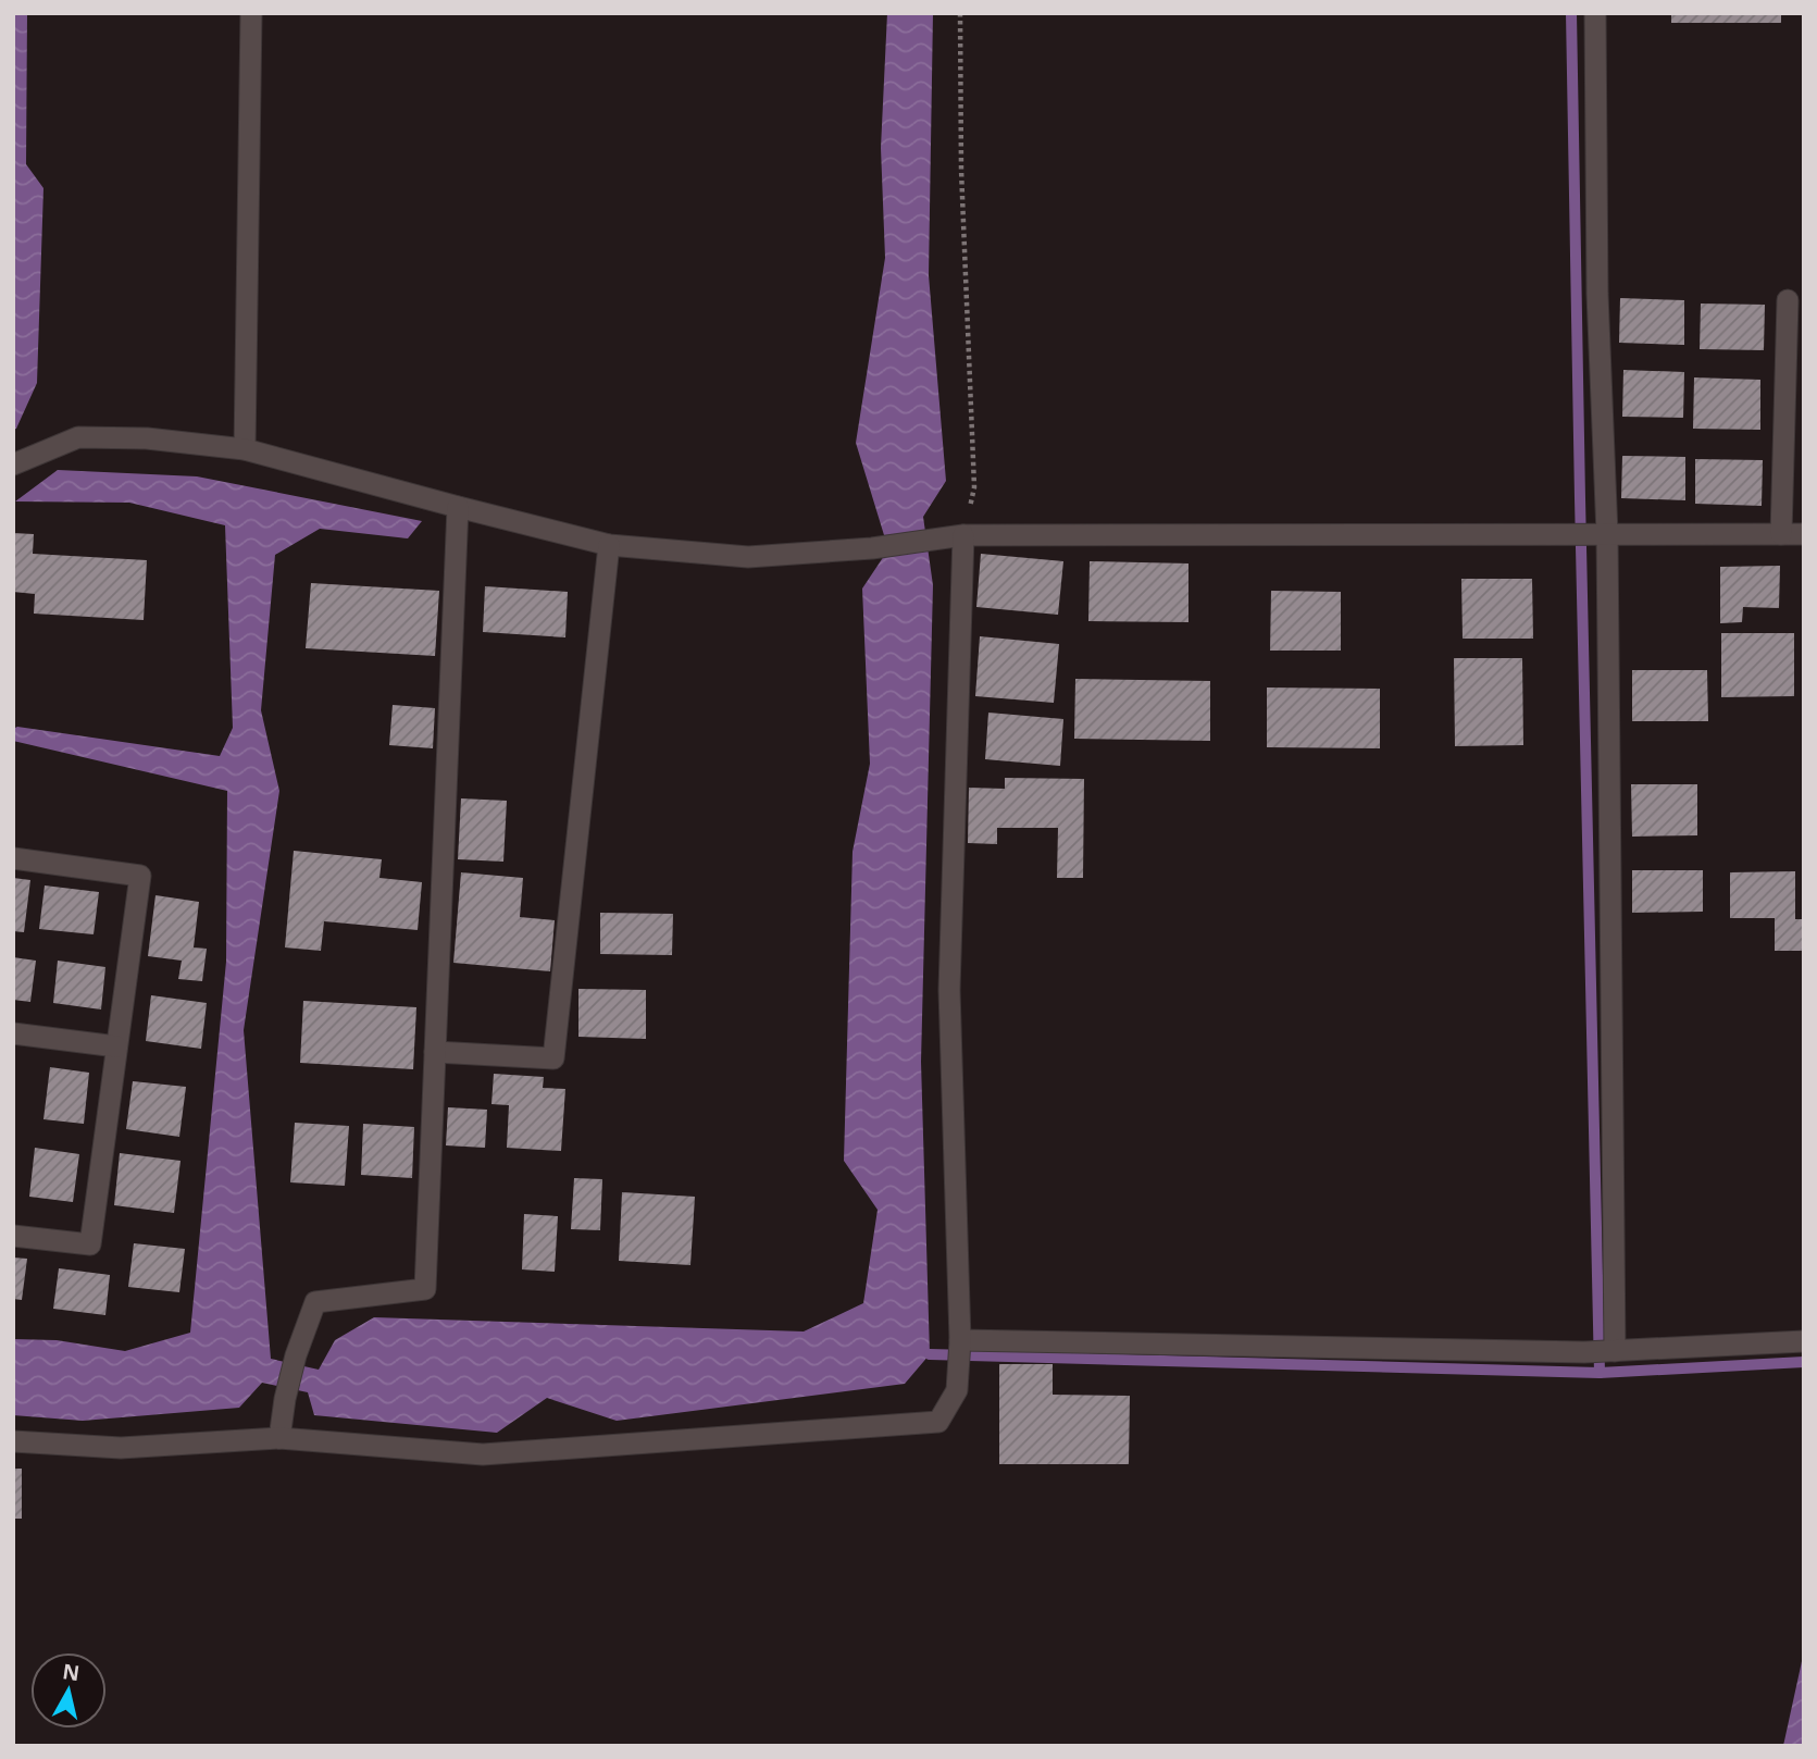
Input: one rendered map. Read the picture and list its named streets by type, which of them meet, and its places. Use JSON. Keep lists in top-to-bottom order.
{
  "north": "top"
}
